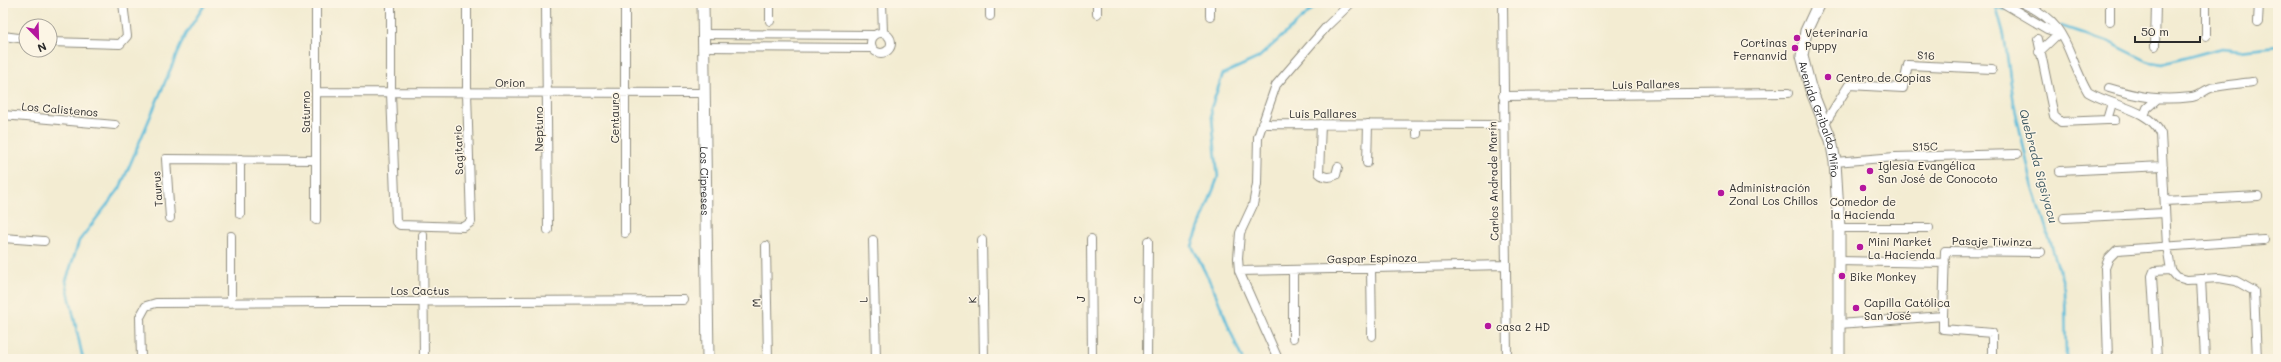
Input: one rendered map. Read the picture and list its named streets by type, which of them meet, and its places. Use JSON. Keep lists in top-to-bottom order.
{
  "streets": {
    "street": [
      "S16",
      "Orion",
      "Luis Pallares",
      "Los Calistenos",
      "Saturno",
      "Centauro",
      "Avenida Gribaldo Miño",
      "Neptuno",
      "S15C",
      "Sagitario",
      "Los Cipreses",
      "Carlos Andrade Marín",
      "Taurus",
      "Pasaje Tiwinza",
      "Gaspar Espinoza",
      "Los Cactus",
      "J",
      "L",
      "K",
      "C",
      "M"
    ]
  },
  "crossings": [
    ["S16", "Avenida Gribaldo Miño"],
    ["Orion", "Saturno"],
    ["Orion", "Centauro"],
    ["Orion", "Neptuno"],
    ["Orion", "Sagitario"],
    ["Orion", "Los Cipreses"],
    ["Luis Pallares", "Carlos Andrade Marín"],
    ["Avenida Gribaldo Miño", "S15C"],
    ["Carlos Andrade Marín", "Gaspar Espinoza"]
  ],
  "water": ["Quebrada Sigsiyacu"],
  "places": [
    "Veterinaria Puppy",
    "Cortinas Fernanvid",
    "Centro de Copias",
    "Iglesia Evangélica San José de Conocoto",
    "Comedor de la Hacienda",
    "Administración Zonal Los Chillos",
    "Mini Market La Hacienda",
    "Bike Monkey",
    "Capilla Católica San José",
    "casa 2 HD"
  ],
  "scale_bar": "50 m",
  "north": "bottom right"
}
